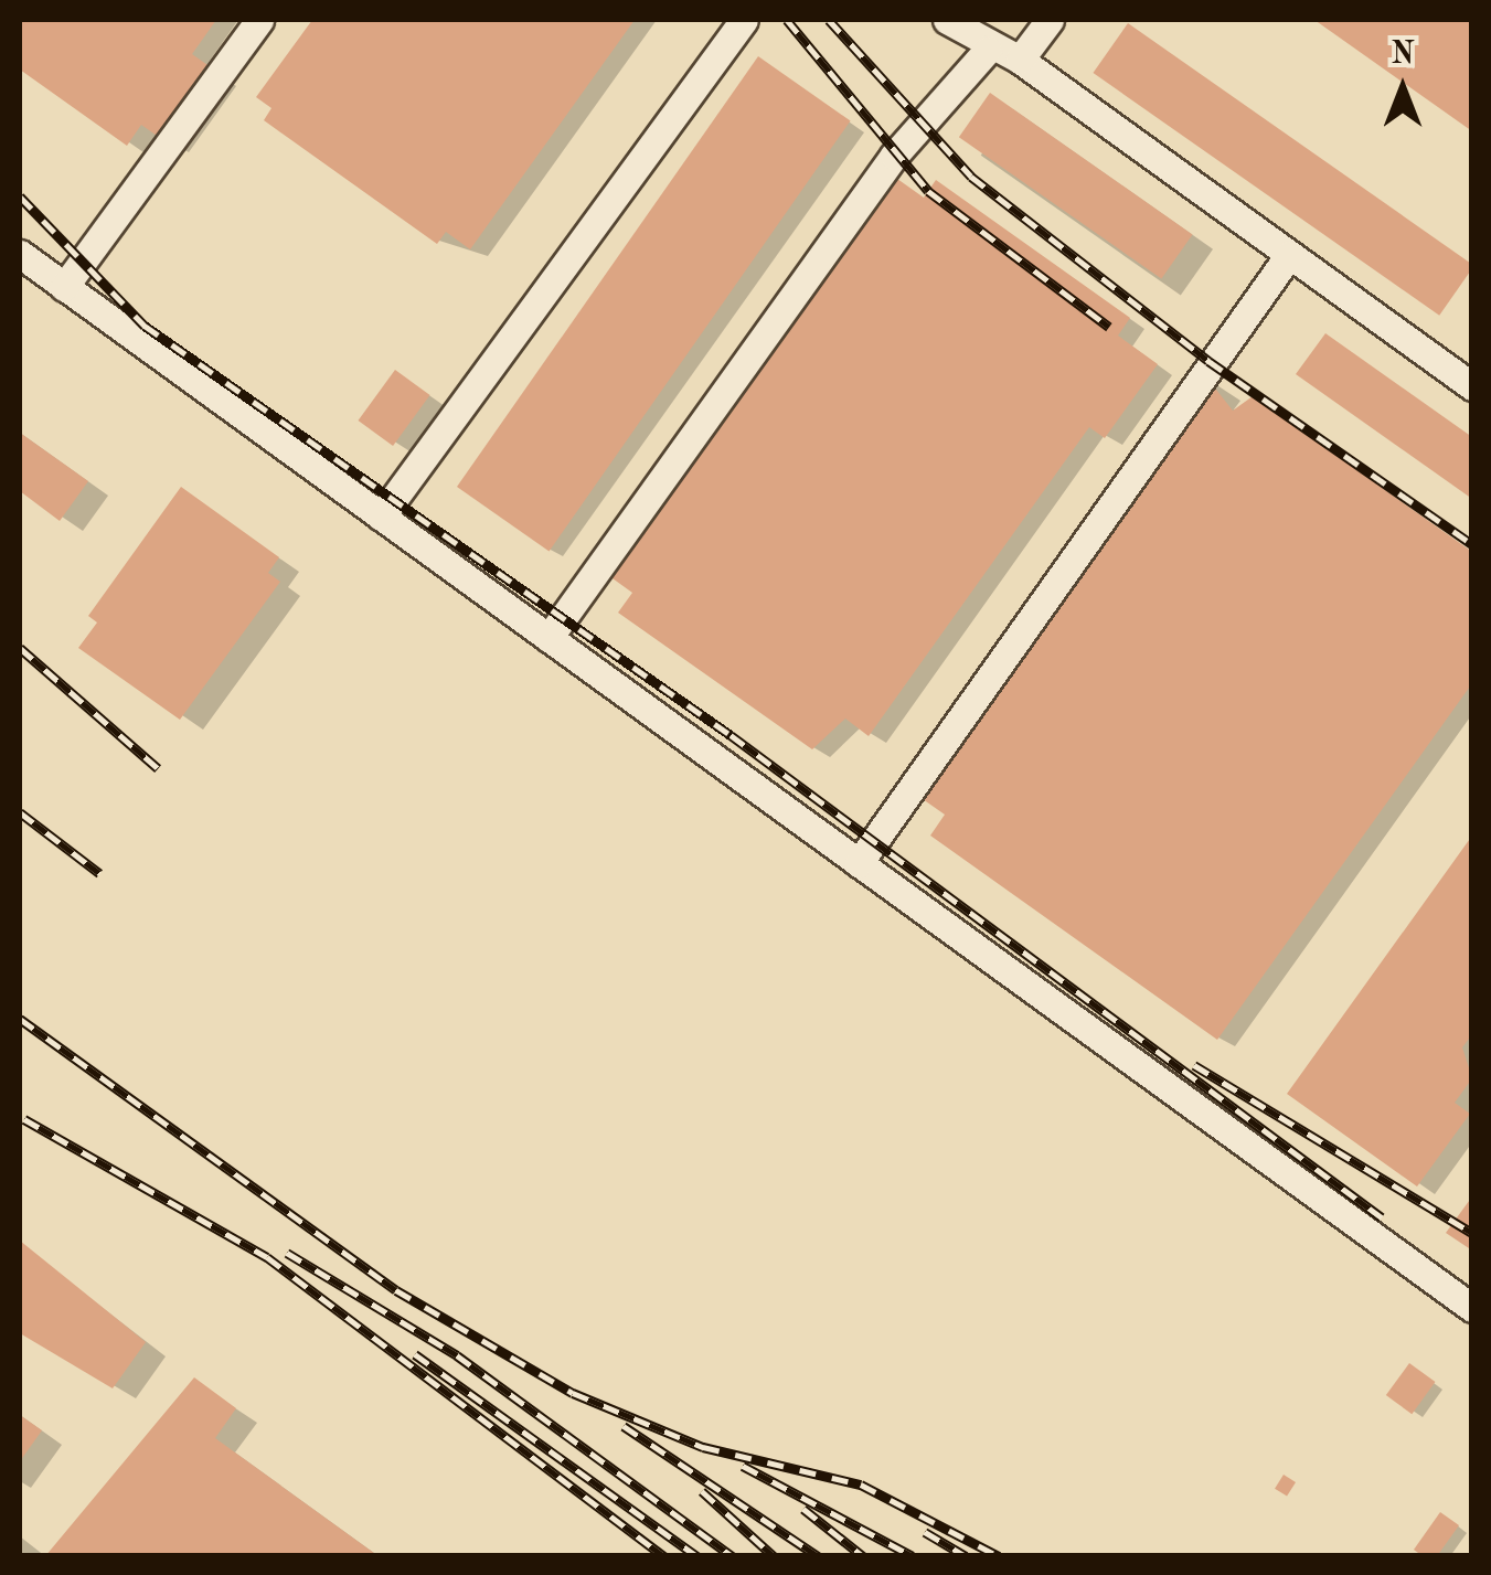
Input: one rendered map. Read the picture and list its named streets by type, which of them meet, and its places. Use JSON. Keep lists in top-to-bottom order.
{
  "north": "top"
}
